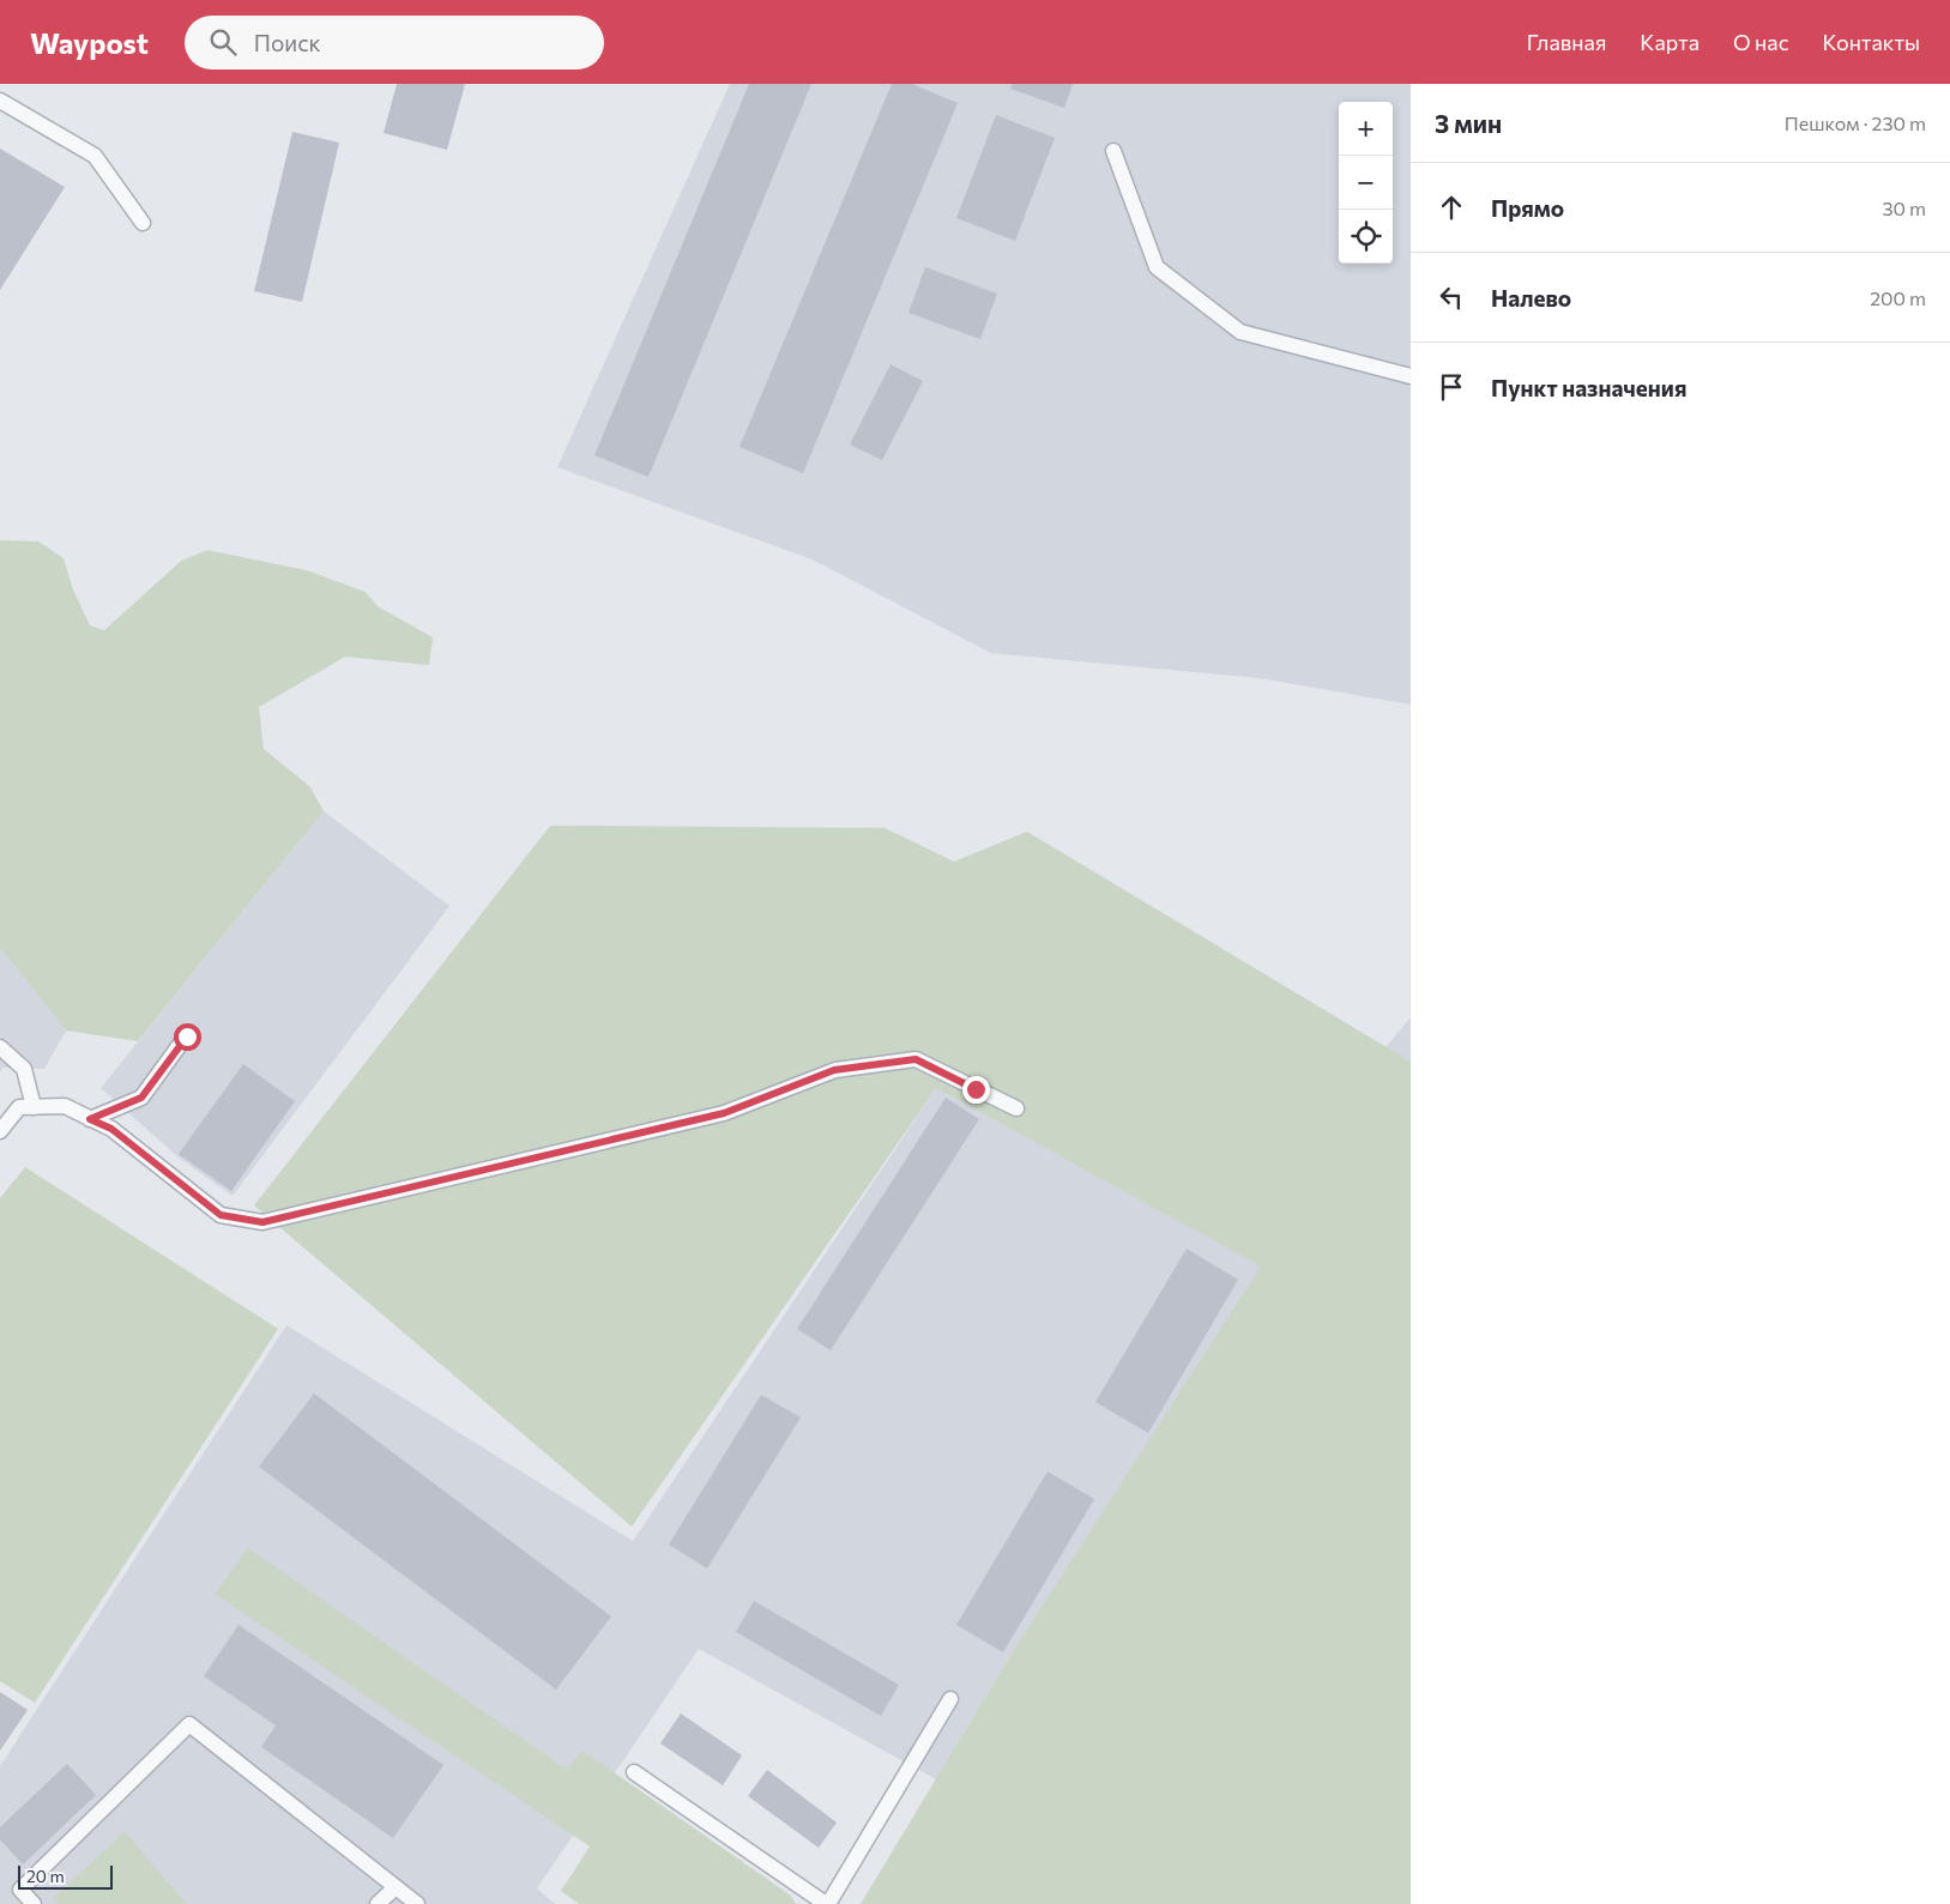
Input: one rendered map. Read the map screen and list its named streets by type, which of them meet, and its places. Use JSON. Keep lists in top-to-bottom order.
{
  "scale_bar": "20 m",
  "page": {
    "header": "Waypost",
    "search": "Поиск",
    "nav": [
      "Главная",
      "Карта",
      "О нас",
      "Контакты"
    ],
    "heading": ["3 мин", "Пешком · 230 m"],
    "map_buttons": ["+", "−"],
    "list": [
      ["Прямо", "30 m"],
      ["Налево", "200 m"],
      "Пункт назначения"
    ],
    "scale": "20 m"
  }
}
